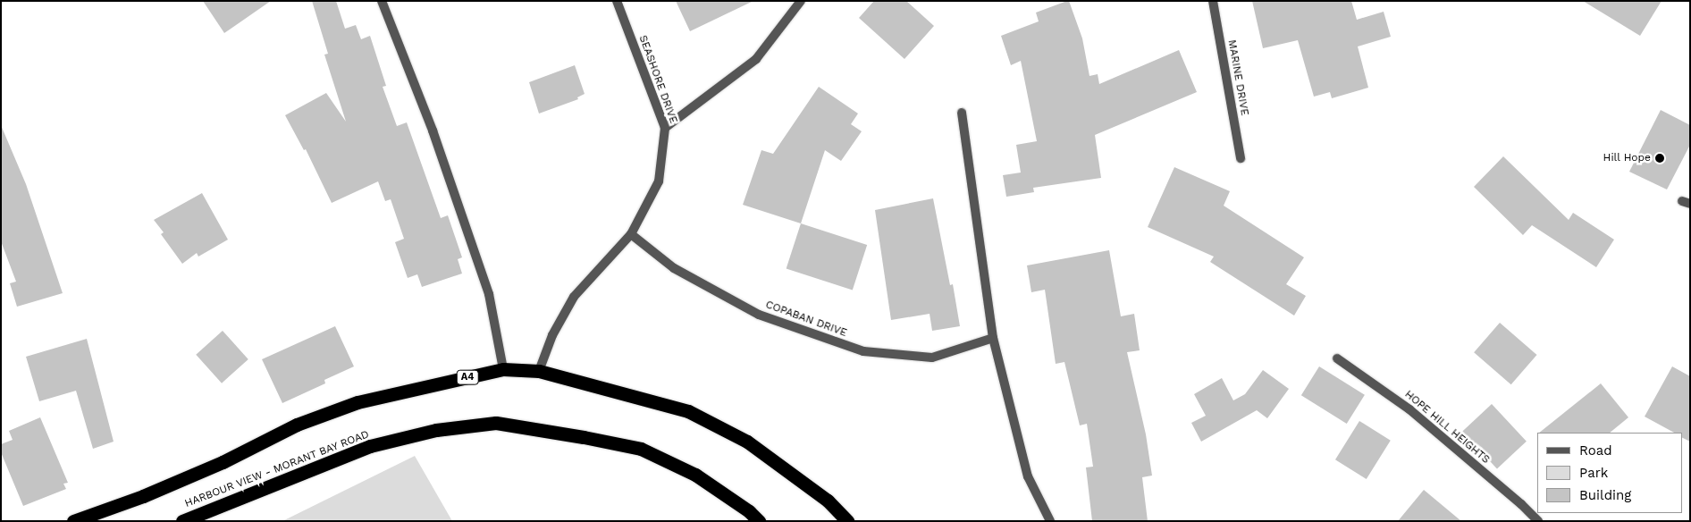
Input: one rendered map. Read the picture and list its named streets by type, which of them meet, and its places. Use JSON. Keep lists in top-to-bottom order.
{
  "streets": {
    "highway": ["A4", "HARBOUR VIEW - MORANT BAY ROAD"],
    "street": [
      "MARINE DRIVE",
      "SEASHORE DRIVE",
      "COPABAN DRIVE",
      "HOPE HILL HEIGHTS"
    ]
  },
  "crossings": [
    ["SEASHORE DRIVE", "COPABAN DRIVE"],
    ["SEASHORE DRIVE", "A4"]
  ],
  "places": ["Hill Hope"],
  "legend": ["Road", "Park", "Building"]
}
